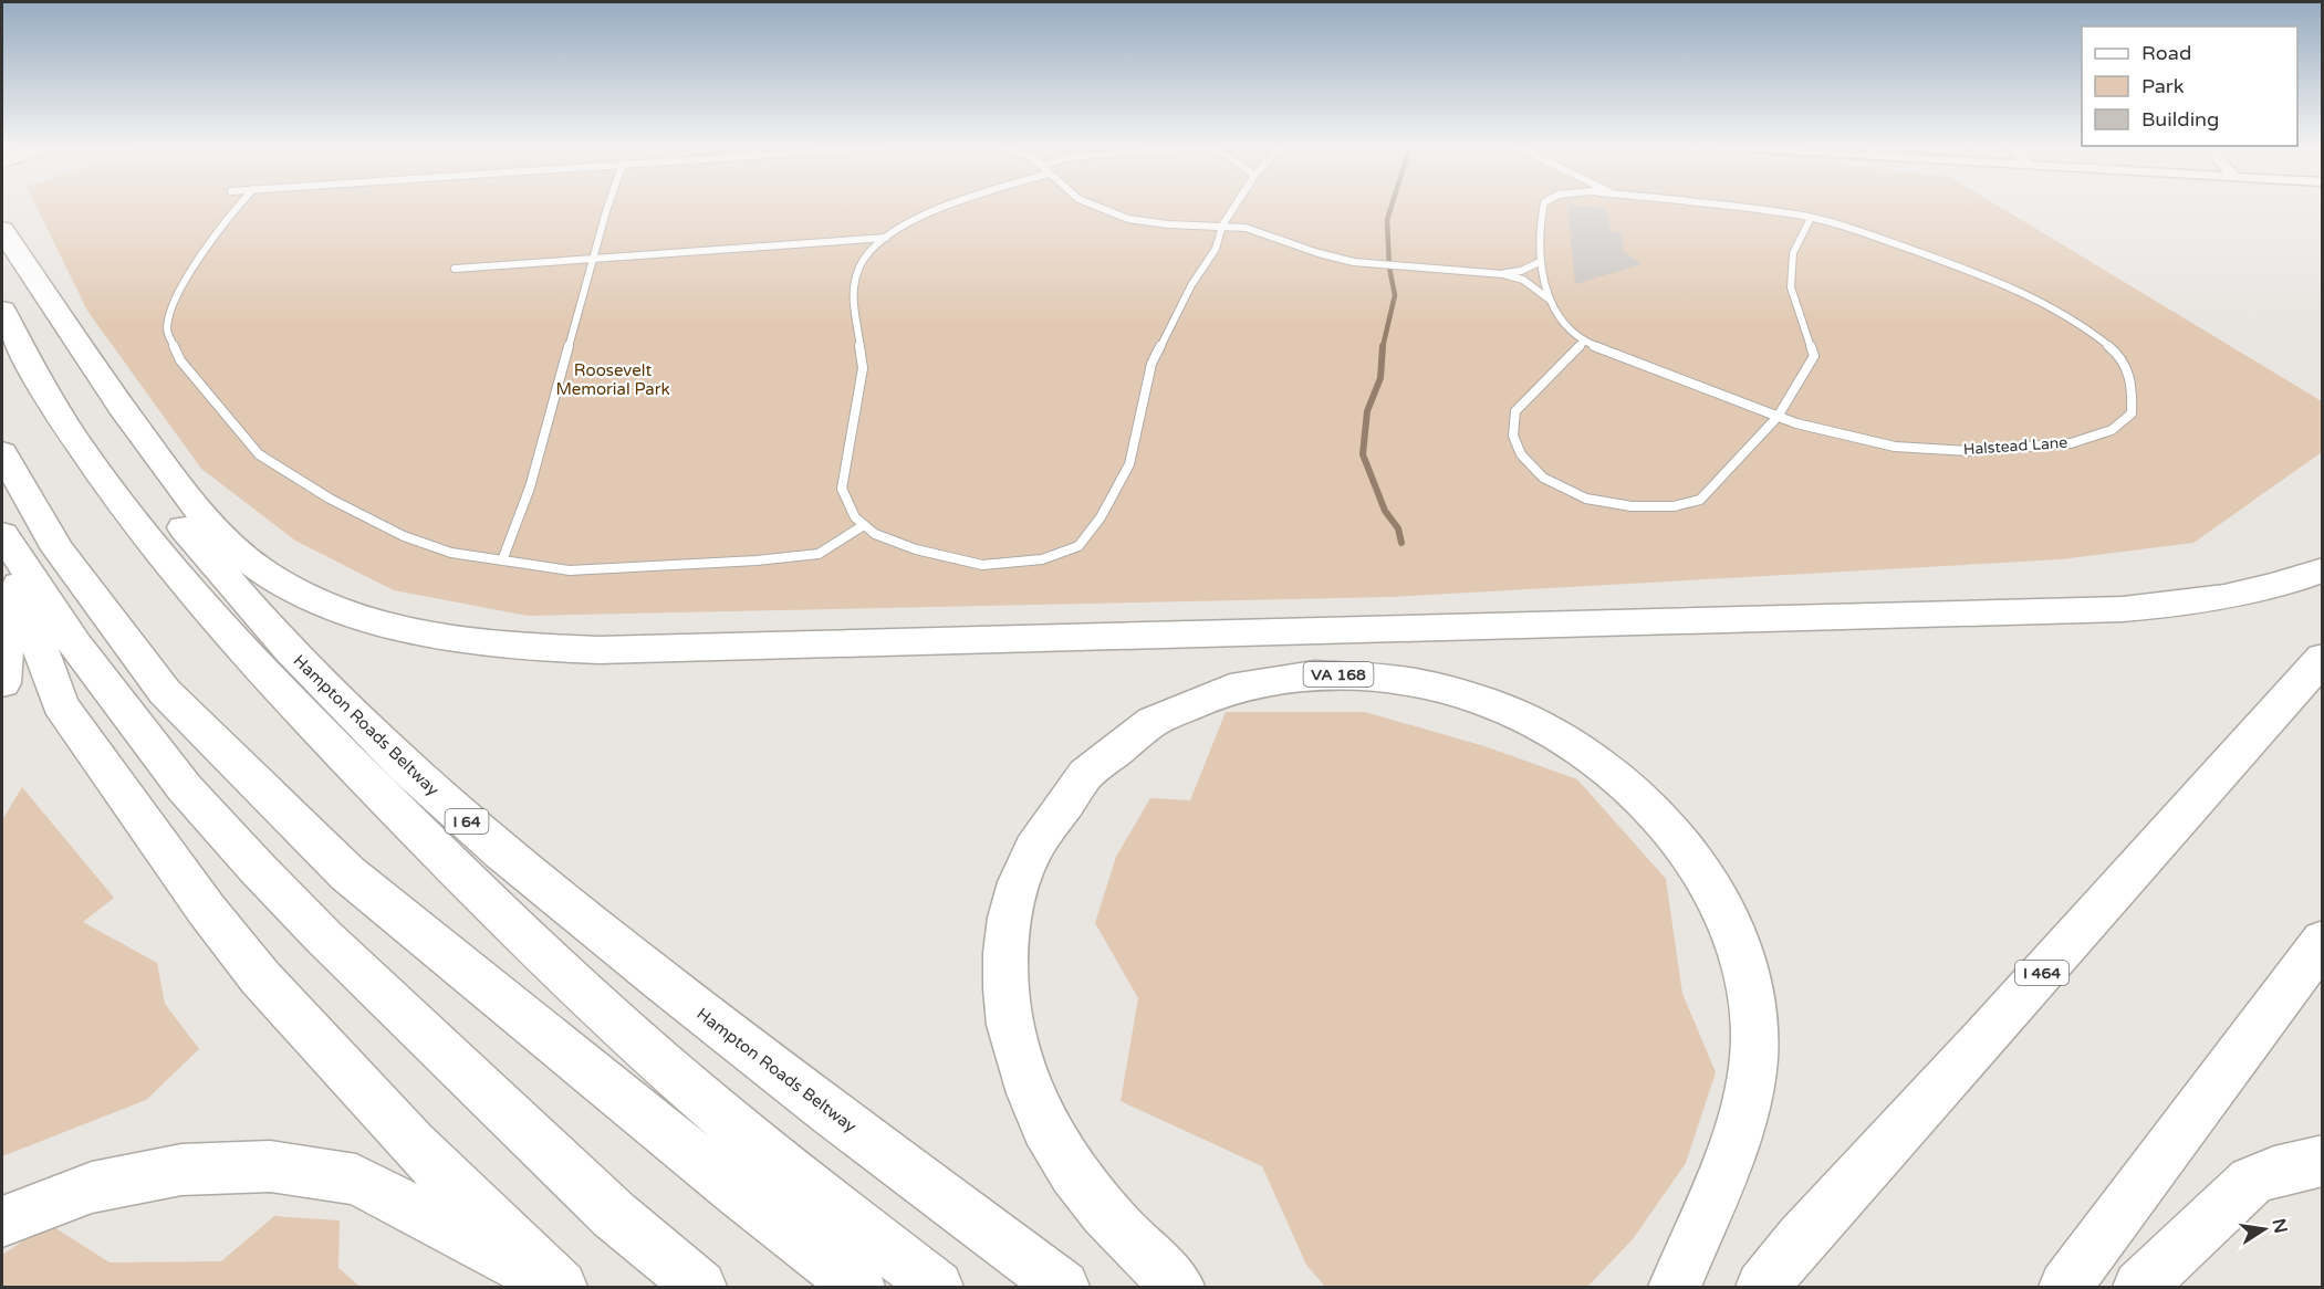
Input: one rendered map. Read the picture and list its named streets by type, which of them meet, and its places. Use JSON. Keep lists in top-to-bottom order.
{
  "streets": {
    "highway": [
      "VA 168",
      "Hampton Roads Beltway",
      "I 64",
      "I 464"
    ],
    "lane": ["Halstead Lane"]
  },
  "parks": ["Roosevelt Memorial Park"],
  "legend": ["Road", "Park", "Building"],
  "north": "right"
}
